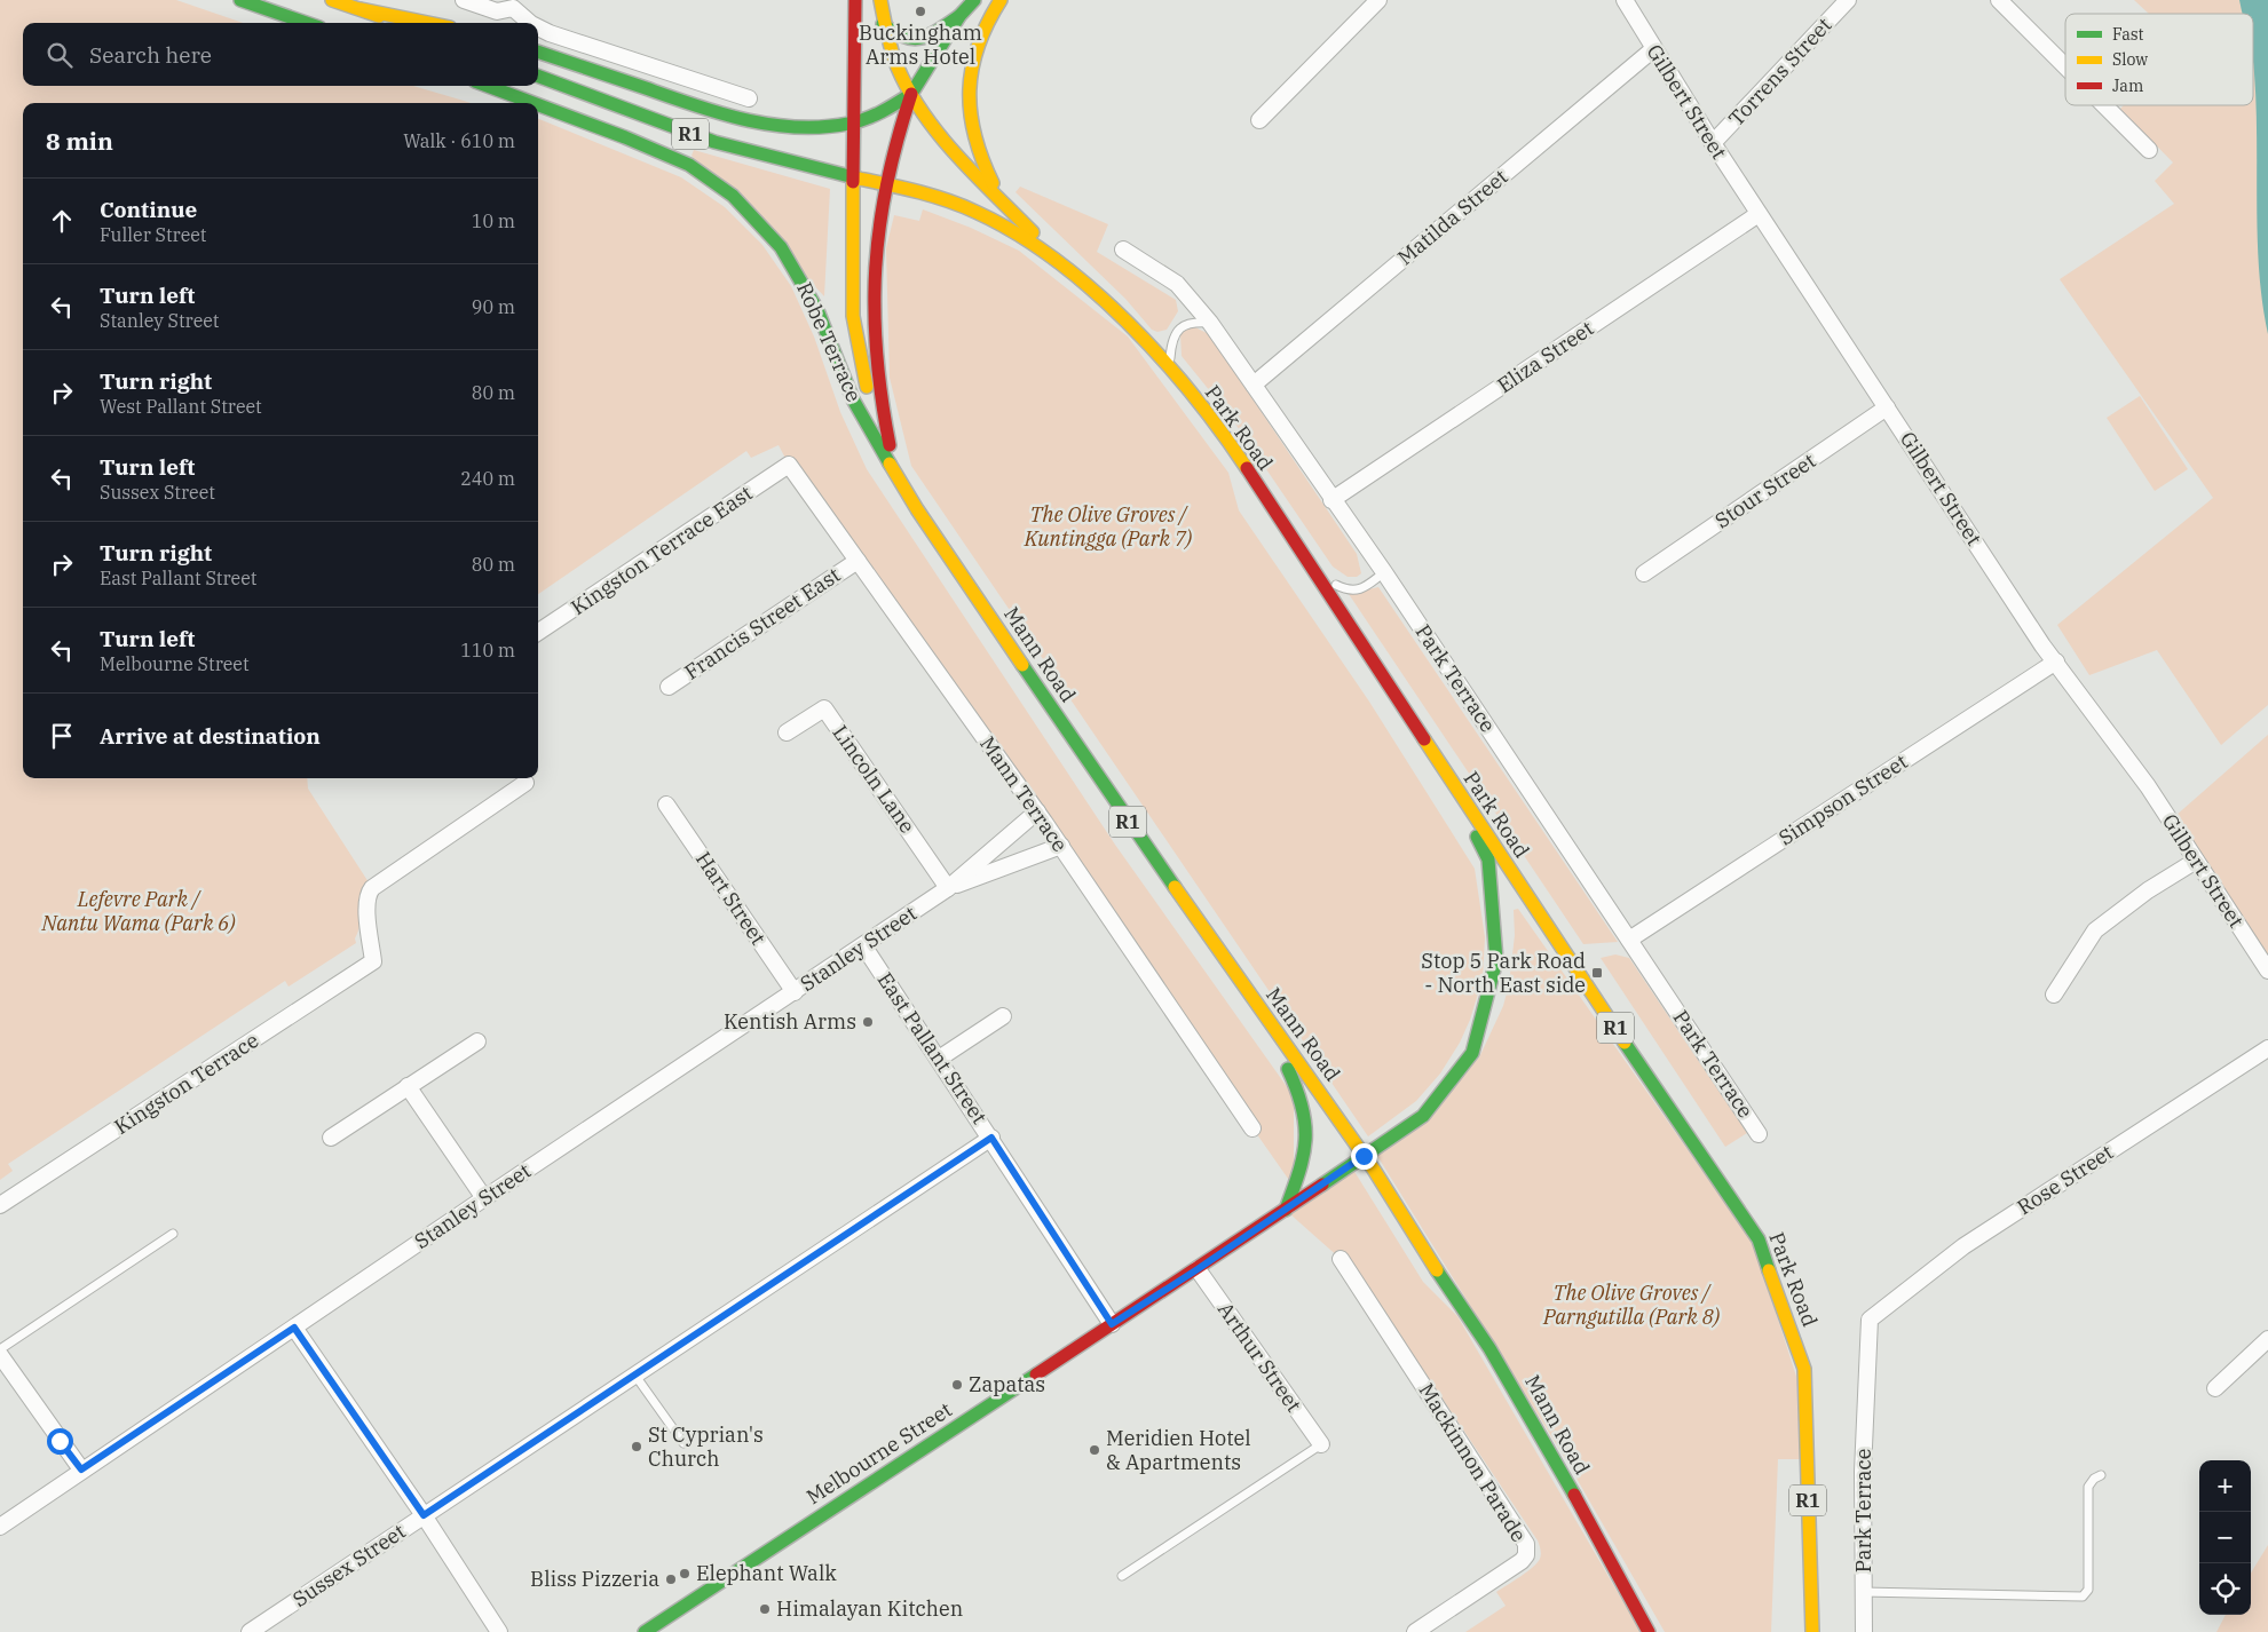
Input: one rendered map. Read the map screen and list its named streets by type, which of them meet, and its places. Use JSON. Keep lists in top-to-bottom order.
{
  "streets": {
    "main road": [
      "R1",
      "Robe Terrace",
      "Park Road",
      "Mann Road",
      "Melbourne Street"
    ],
    "street": [
      "Torrens Street",
      "Gilbert Street",
      "Matilda Street",
      "Eliza Street",
      "Stour Street",
      "Kingston Terrace East",
      "Francis Street East",
      "Park Terrace",
      "Lincoln Lane",
      "Mann Terrace",
      "Simpson Street",
      "Hart Street",
      "Stanley Street",
      "East Pallant Street",
      "Kingston Terrace",
      "Rose Street",
      "Arthur Street",
      "Mackinnon Parade",
      "Sussex Street"
    ]
  },
  "crossings": [
    ["Torrens Street", "Gilbert Street"],
    ["Gilbert Street", "Matilda Street"],
    ["Gilbert Street", "Eliza Street"],
    ["Gilbert Street", "Stour Street"],
    ["Gilbert Street", "Simpson Street"],
    ["R1", "Park Road"],
    ["Matilda Street", "Park Terrace"],
    ["Robe Terrace", "Mann Road"],
    ["Eliza Street", "Park Terrace"],
    ["Park Road", "Melbourne Street"],
    ["Kingston Terrace East", "Mann Terrace"],
    ["Francis Street East", "Mann Terrace"],
    ["Mann Road", "Melbourne Street"],
    ["Park Terrace", "Simpson Street"],
    ["Park Terrace", "Rose Street"],
    ["Lincoln Lane", "Stanley Street"],
    ["Mann Terrace", "Stanley Street"],
    ["Hart Street", "Stanley Street"],
    ["Stanley Street", "East Pallant Street"],
    ["East Pallant Street", "Melbourne Street"],
    ["East Pallant Street", "Sussex Street"],
    ["Arthur Street", "Melbourne Street"]
  ],
  "parks": ["The Olive Groves / Kuntingga (Park 7)", "Lefevre Park / Nantu Wama (Park 6)", "The Olive Groves / Parngutilla (Park 8)"],
  "places": {
    "other": [
      "Buckingham Arms Hotel",
      "Kentish Arms",
      "Zapatas",
      "St Cyprian's Church",
      "Meridien Hotel & Apartments",
      "Elephant Walk",
      "Bliss Pizzeria",
      "Himalayan Kitchen"
    ],
    "transit": ["Stop 5 Park Road - North East side"]
  },
  "legend": ["Fast", "Slow", "Jam"],
  "page": {
    "search": "Search here",
    "heading": ["8 min", "Walk · 610 m"],
    "list": [
      ["Continue", "Fuller Street", "10 m"],
      ["Turn left", "Stanley Street", "90 m"],
      ["Turn right", "West Pallant Street", "80 m"],
      ["Turn left", "Sussex Street", "240 m"],
      ["Turn right", "East Pallant Street", "80 m"],
      ["Turn left", "Melbourne Street", "110 m"],
      "Arrive at destination"
    ],
    "map_buttons": ["+", "−"]
  }
}
